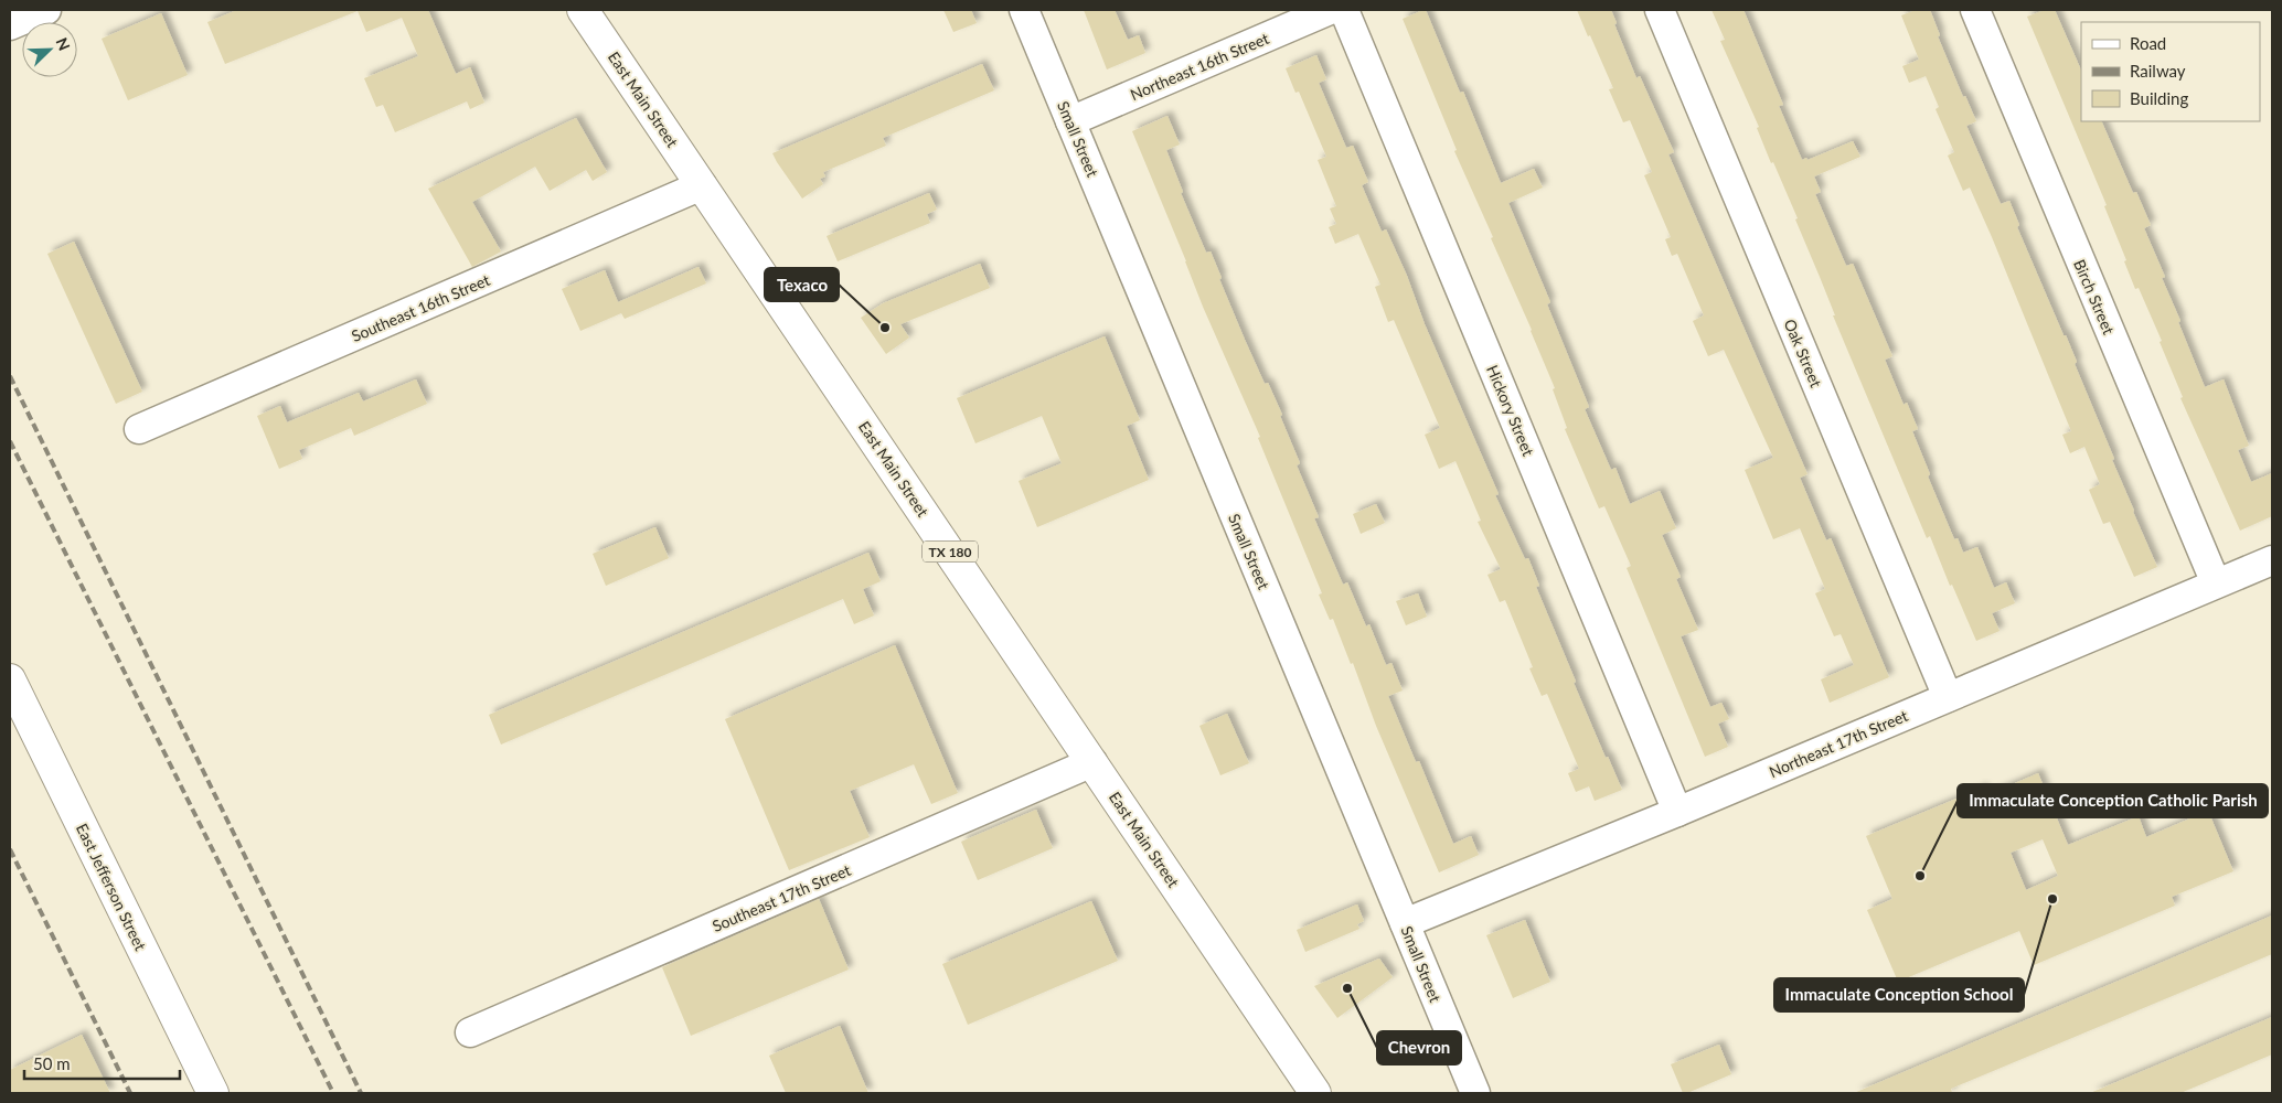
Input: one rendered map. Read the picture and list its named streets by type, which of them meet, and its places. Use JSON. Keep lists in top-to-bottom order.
{
  "streets": {
    "main road": ["East Main Street", "TX 180", "East Jefferson Street"],
    "street": [
      "Northeast 16th Street",
      "Small Street",
      "Birch Street",
      "Southeast 16th Street",
      "Oak Street",
      "Hickory Street",
      "Northeast 17th Street",
      "Southeast 17th Street"
    ]
  },
  "crossings": [
    ["Northeast 16th Street", "Small Street"],
    ["East Main Street", "Southeast 16th Street"],
    ["East Main Street", "Southeast 17th Street"],
    ["Small Street", "Northeast 17th Street"],
    ["Birch Street", "Northeast 17th Street"],
    ["Oak Street", "Northeast 17th Street"],
    ["Hickory Street", "Northeast 17th Street"]
  ],
  "places": [
    "Texaco",
    "Immaculate Conception Catholic Parish",
    "Immaculate Conception School",
    "Chevron"
  ],
  "legend": ["Road", "Railway", "Building"],
  "scale_bar": "50 m",
  "north": "top right"
}
